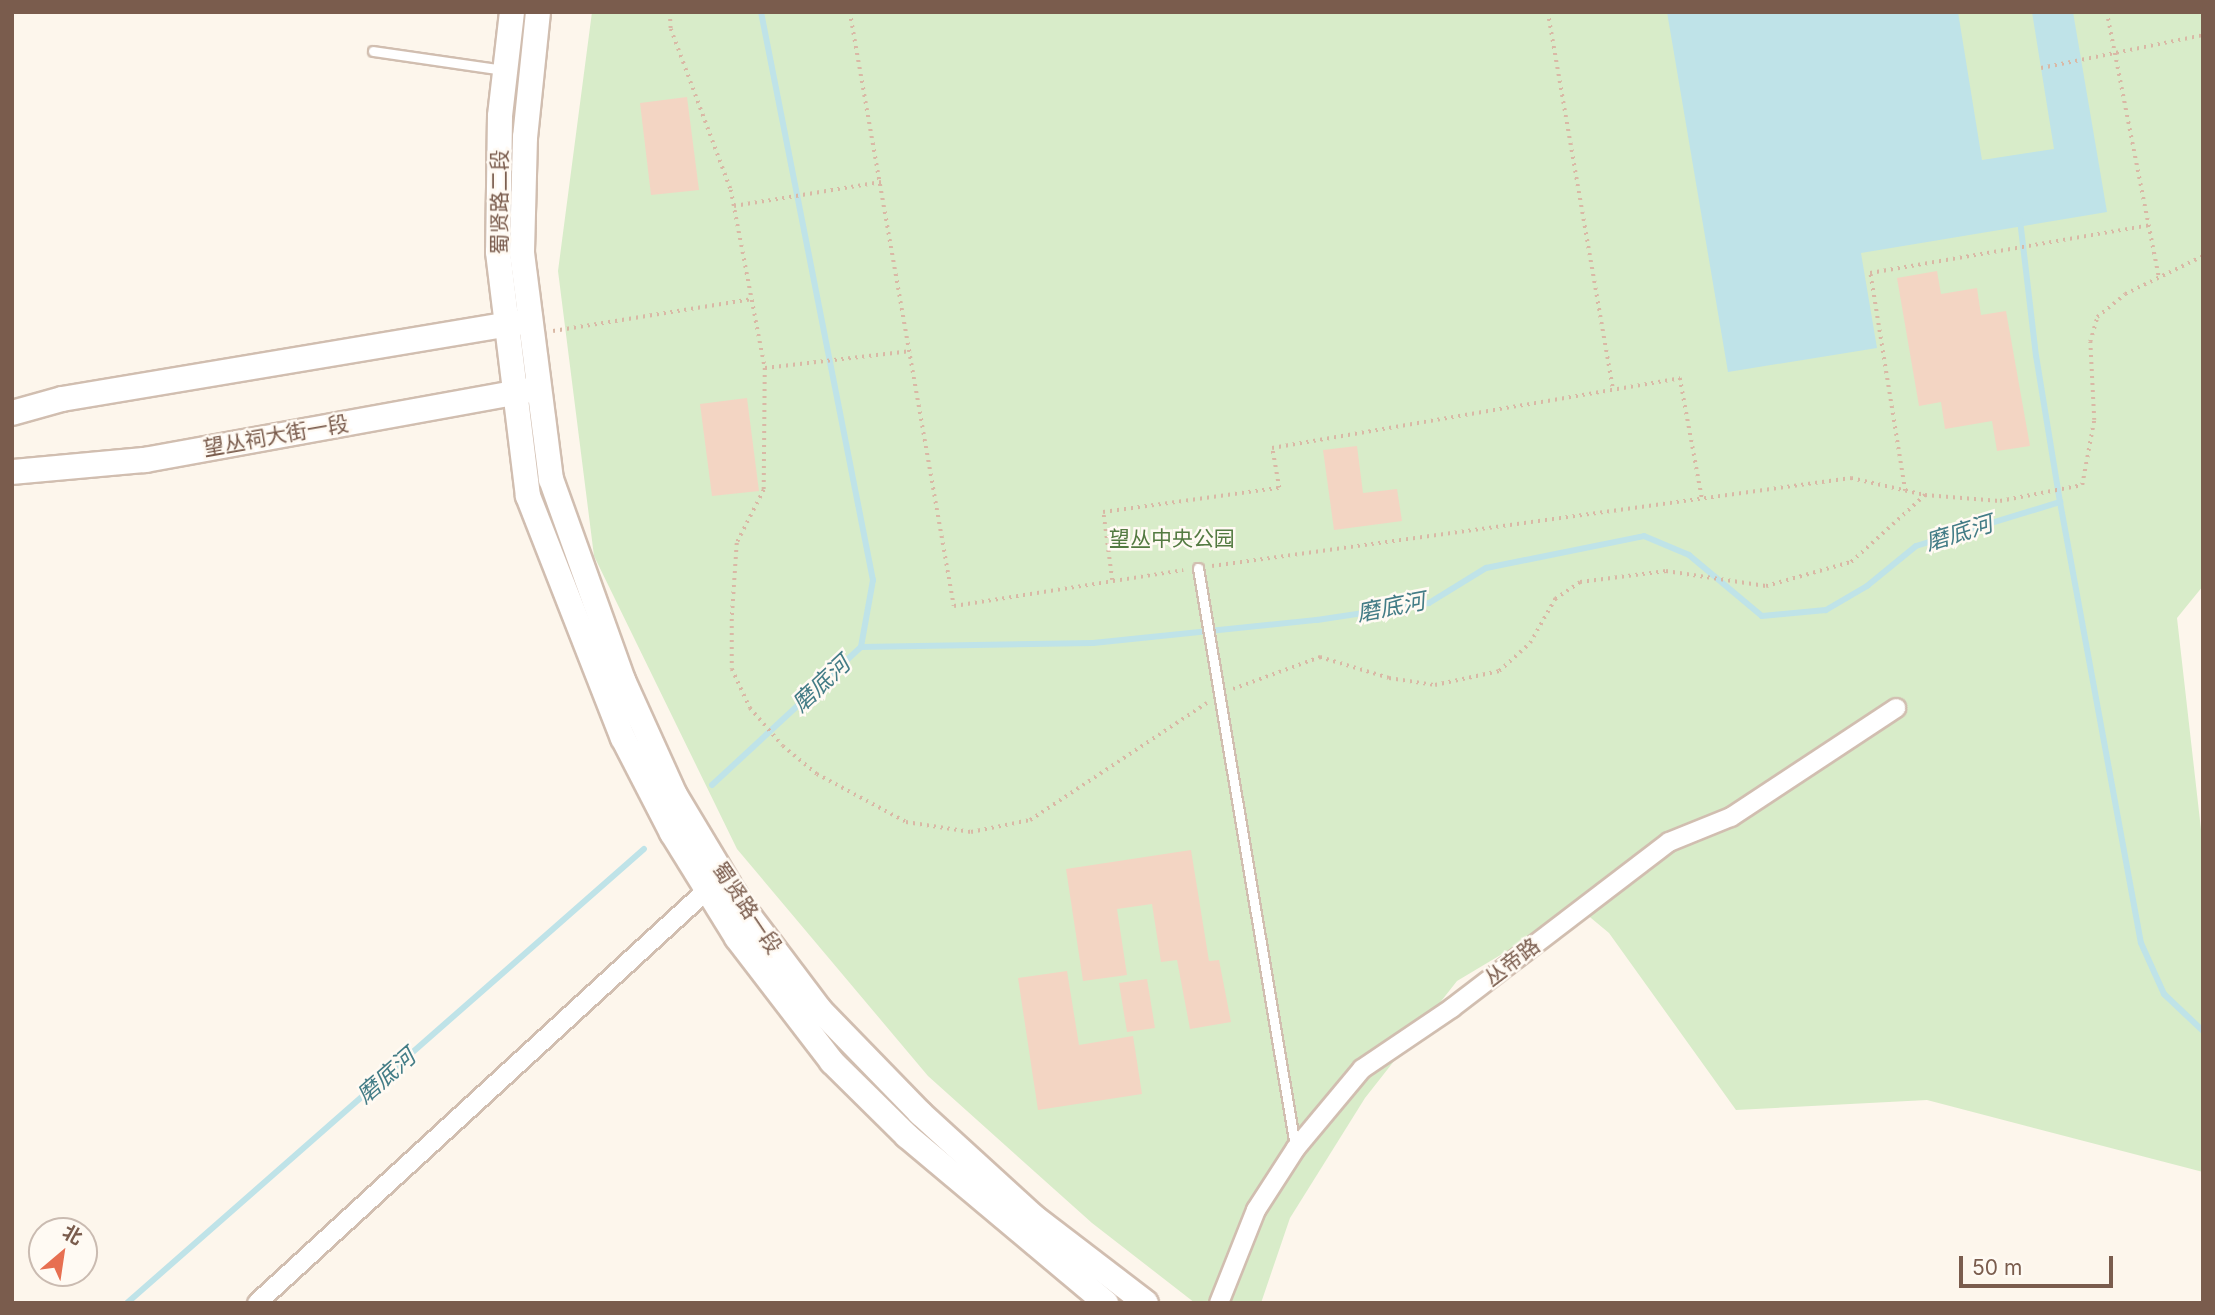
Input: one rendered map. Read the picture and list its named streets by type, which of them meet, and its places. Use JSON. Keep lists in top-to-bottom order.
{
  "streets": {
    "street": [
      "蜀贤路二段",
      "望丛祠大街一段",
      "蜀贤路一段",
      "丛帝路"
    ]
  },
  "crossings": [
    ["蜀贤路二段", "望丛祠大街一段"],
    ["蜀贤路二段", "蜀贤路一段"],
    ["望丛祠大街一段", "蜀贤路一段"]
  ],
  "water": ["磨底河"],
  "parks": ["望丛中央公园"],
  "scale_bar": "50 m",
  "north": "top right"
}
